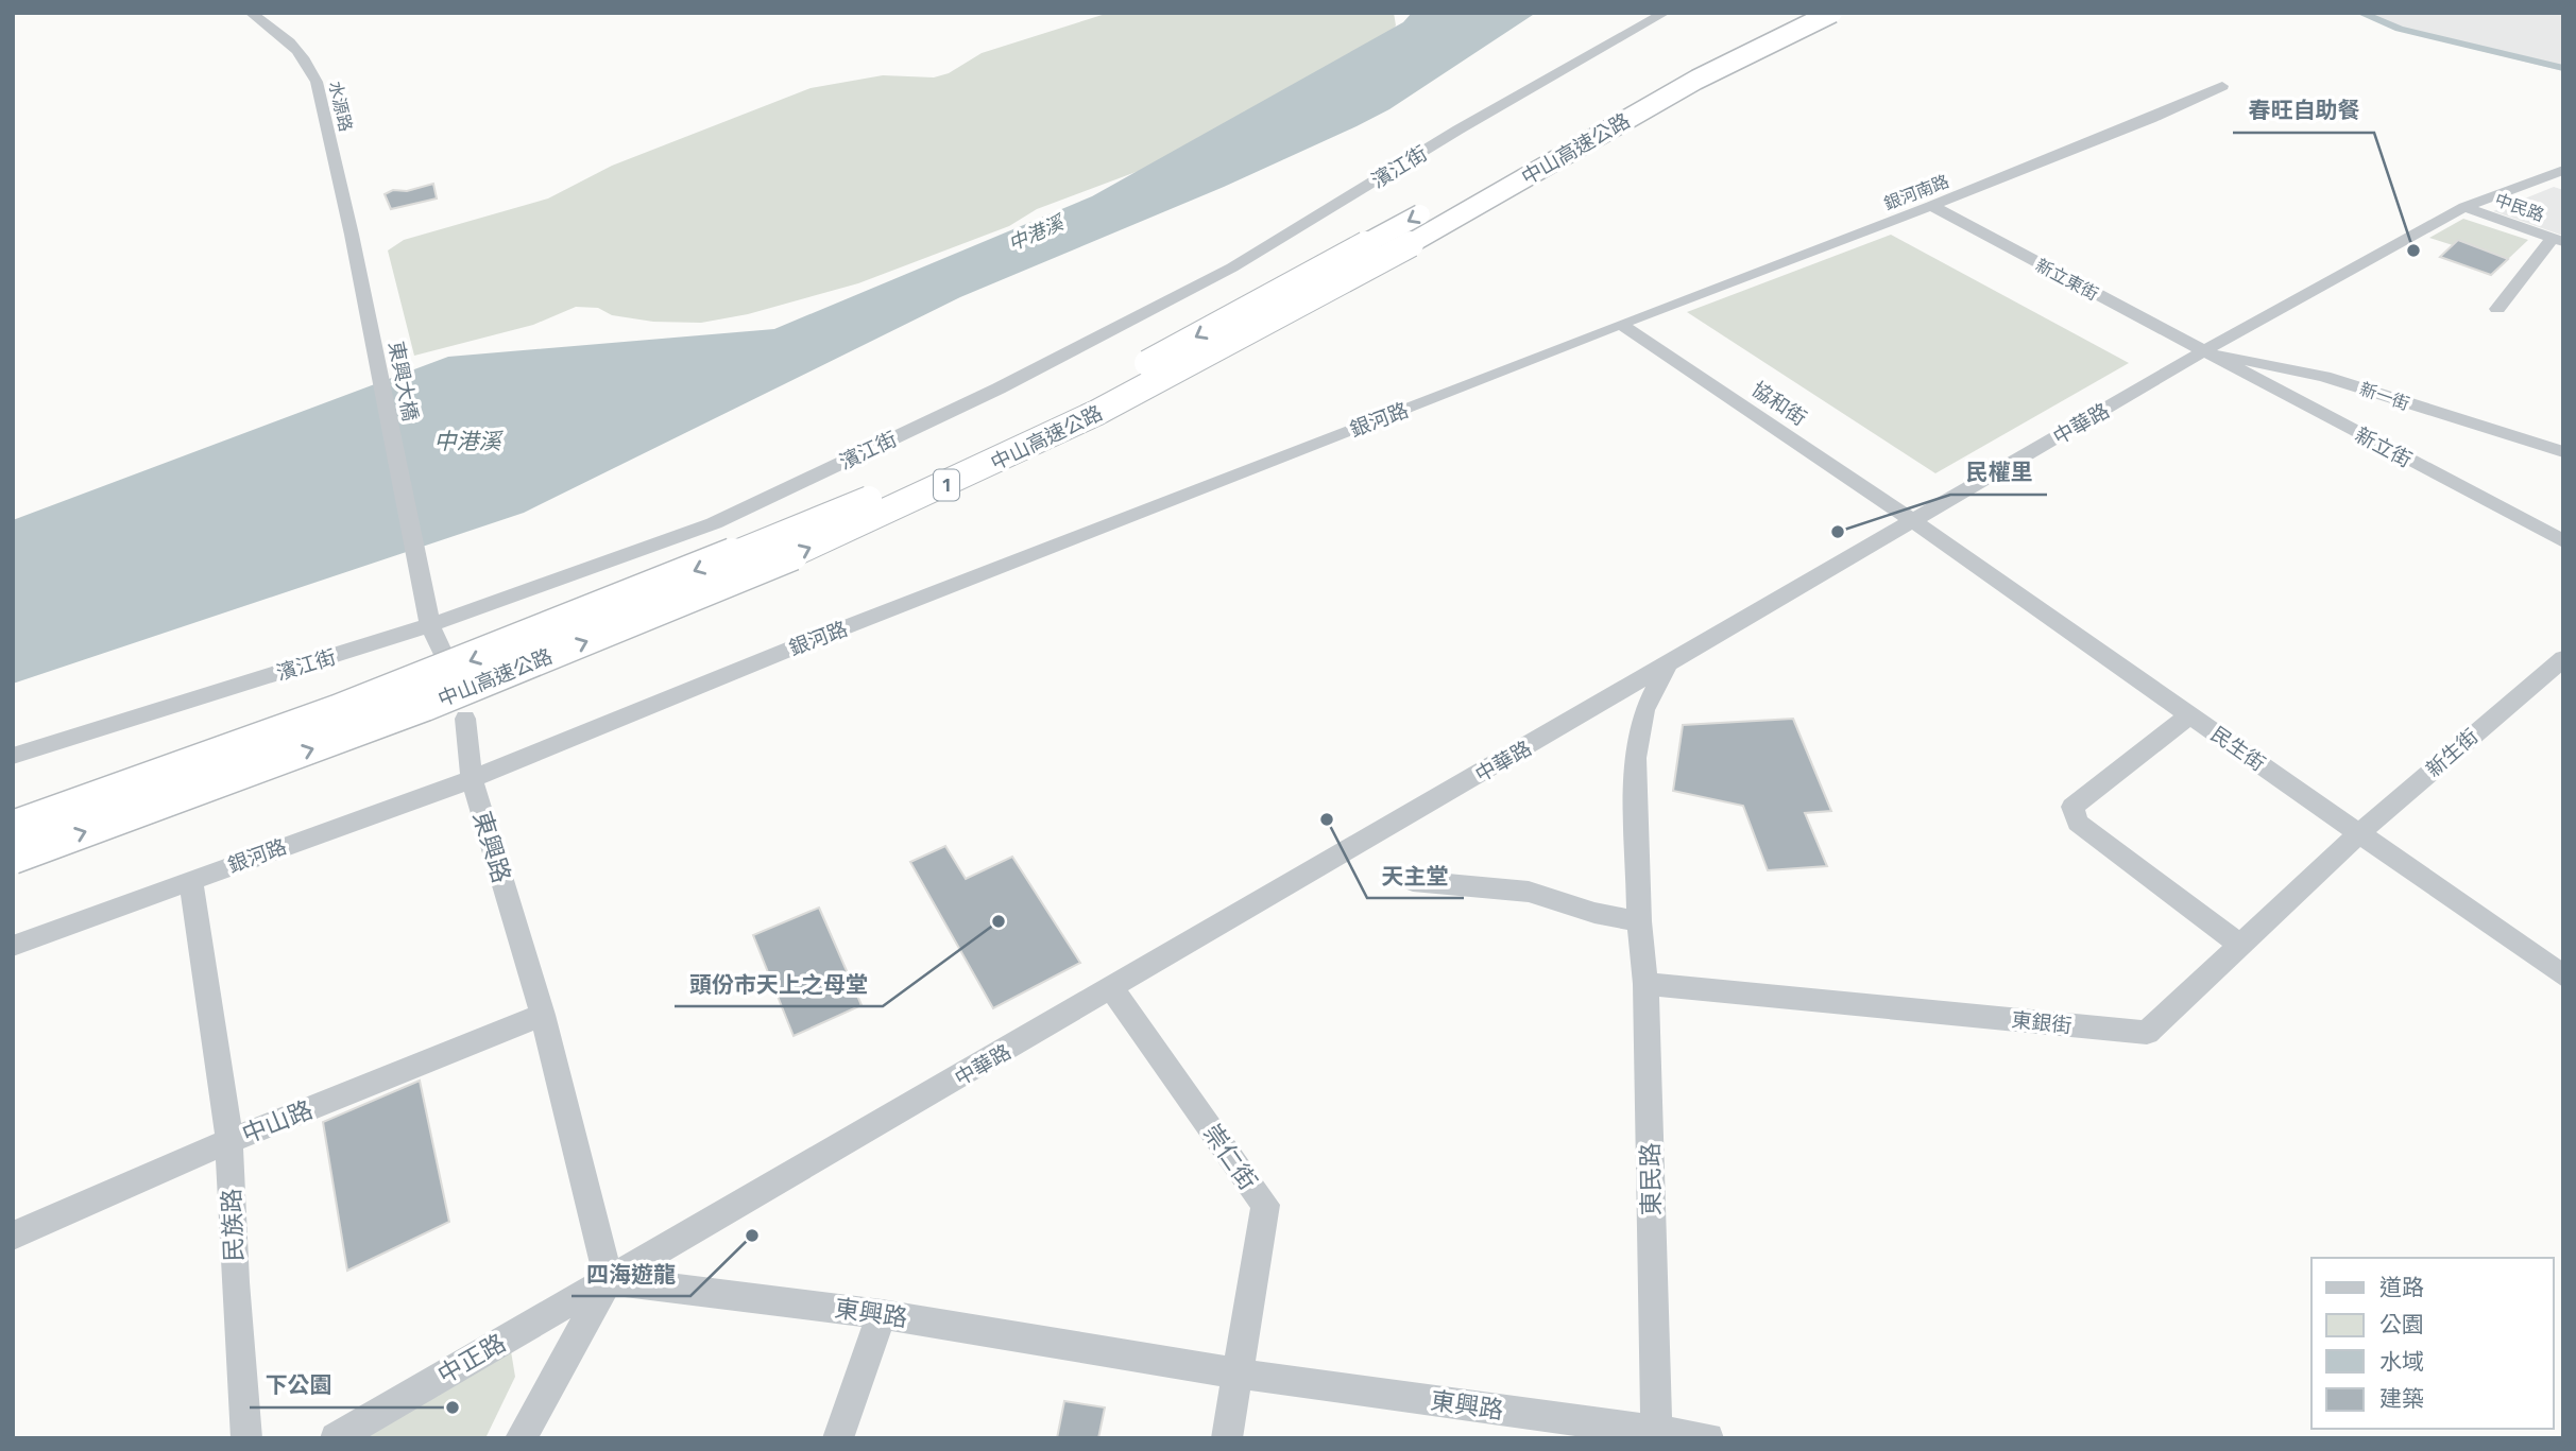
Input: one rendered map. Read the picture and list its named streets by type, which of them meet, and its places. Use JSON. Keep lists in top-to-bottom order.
{
  "streets": {
    "highway": ["中山高速公路", "1"],
    "street": [
      "水源路",
      "濱江街",
      "銀河南路",
      "中民路",
      "新立東街",
      "東興大橋",
      "新一街",
      "協和街",
      "銀河路",
      "中華路",
      "新立街",
      "民生街",
      "新生街",
      "東興路",
      "東銀街",
      "中山路",
      "崇仁街",
      "東民路",
      "民族路",
      "中正路"
    ]
  },
  "crossings": [
    ["水源路", "東興大橋"],
    ["濱江街", "東興大橋"],
    ["銀河南路", "新立東街"],
    ["銀河南路", "協和街"],
    ["銀河南路", "銀河路"],
    ["中民路", "中華路"],
    ["新立東街", "新一街"],
    ["新立東街", "中華路"],
    ["新立東街", "新立街"],
    ["新一街", "中華路"],
    ["新一街", "新立街"],
    ["協和街", "銀河路"],
    ["協和街", "中華路"],
    ["協和街", "民生街"],
    ["銀河路", "東興路"],
    ["銀河路", "民族路"],
    ["中華路", "新立街"],
    ["中華路", "民生街"],
    ["中華路", "東興路"],
    ["中華路", "崇仁街"],
    ["中華路", "東民路"],
    ["中華路", "中正路"],
    ["民生街", "新生街"],
    ["民生街", "東銀街"],
    ["新生街", "東銀街"],
    ["東興路", "中山路"],
    ["東興路", "崇仁街"],
    ["東興路", "東民路"],
    ["東興路", "中正路"],
    ["東銀街", "東民路"],
    ["中山路", "民族路"]
  ],
  "water": ["中港溪"],
  "places": [
    "春旺自助餐",
    "民權里",
    "天主堂",
    "頭份市天上之母堂",
    "四海遊龍",
    "下公園"
  ],
  "legend": [
    "道路",
    "公園",
    "水域",
    "建築"
  ]
}
